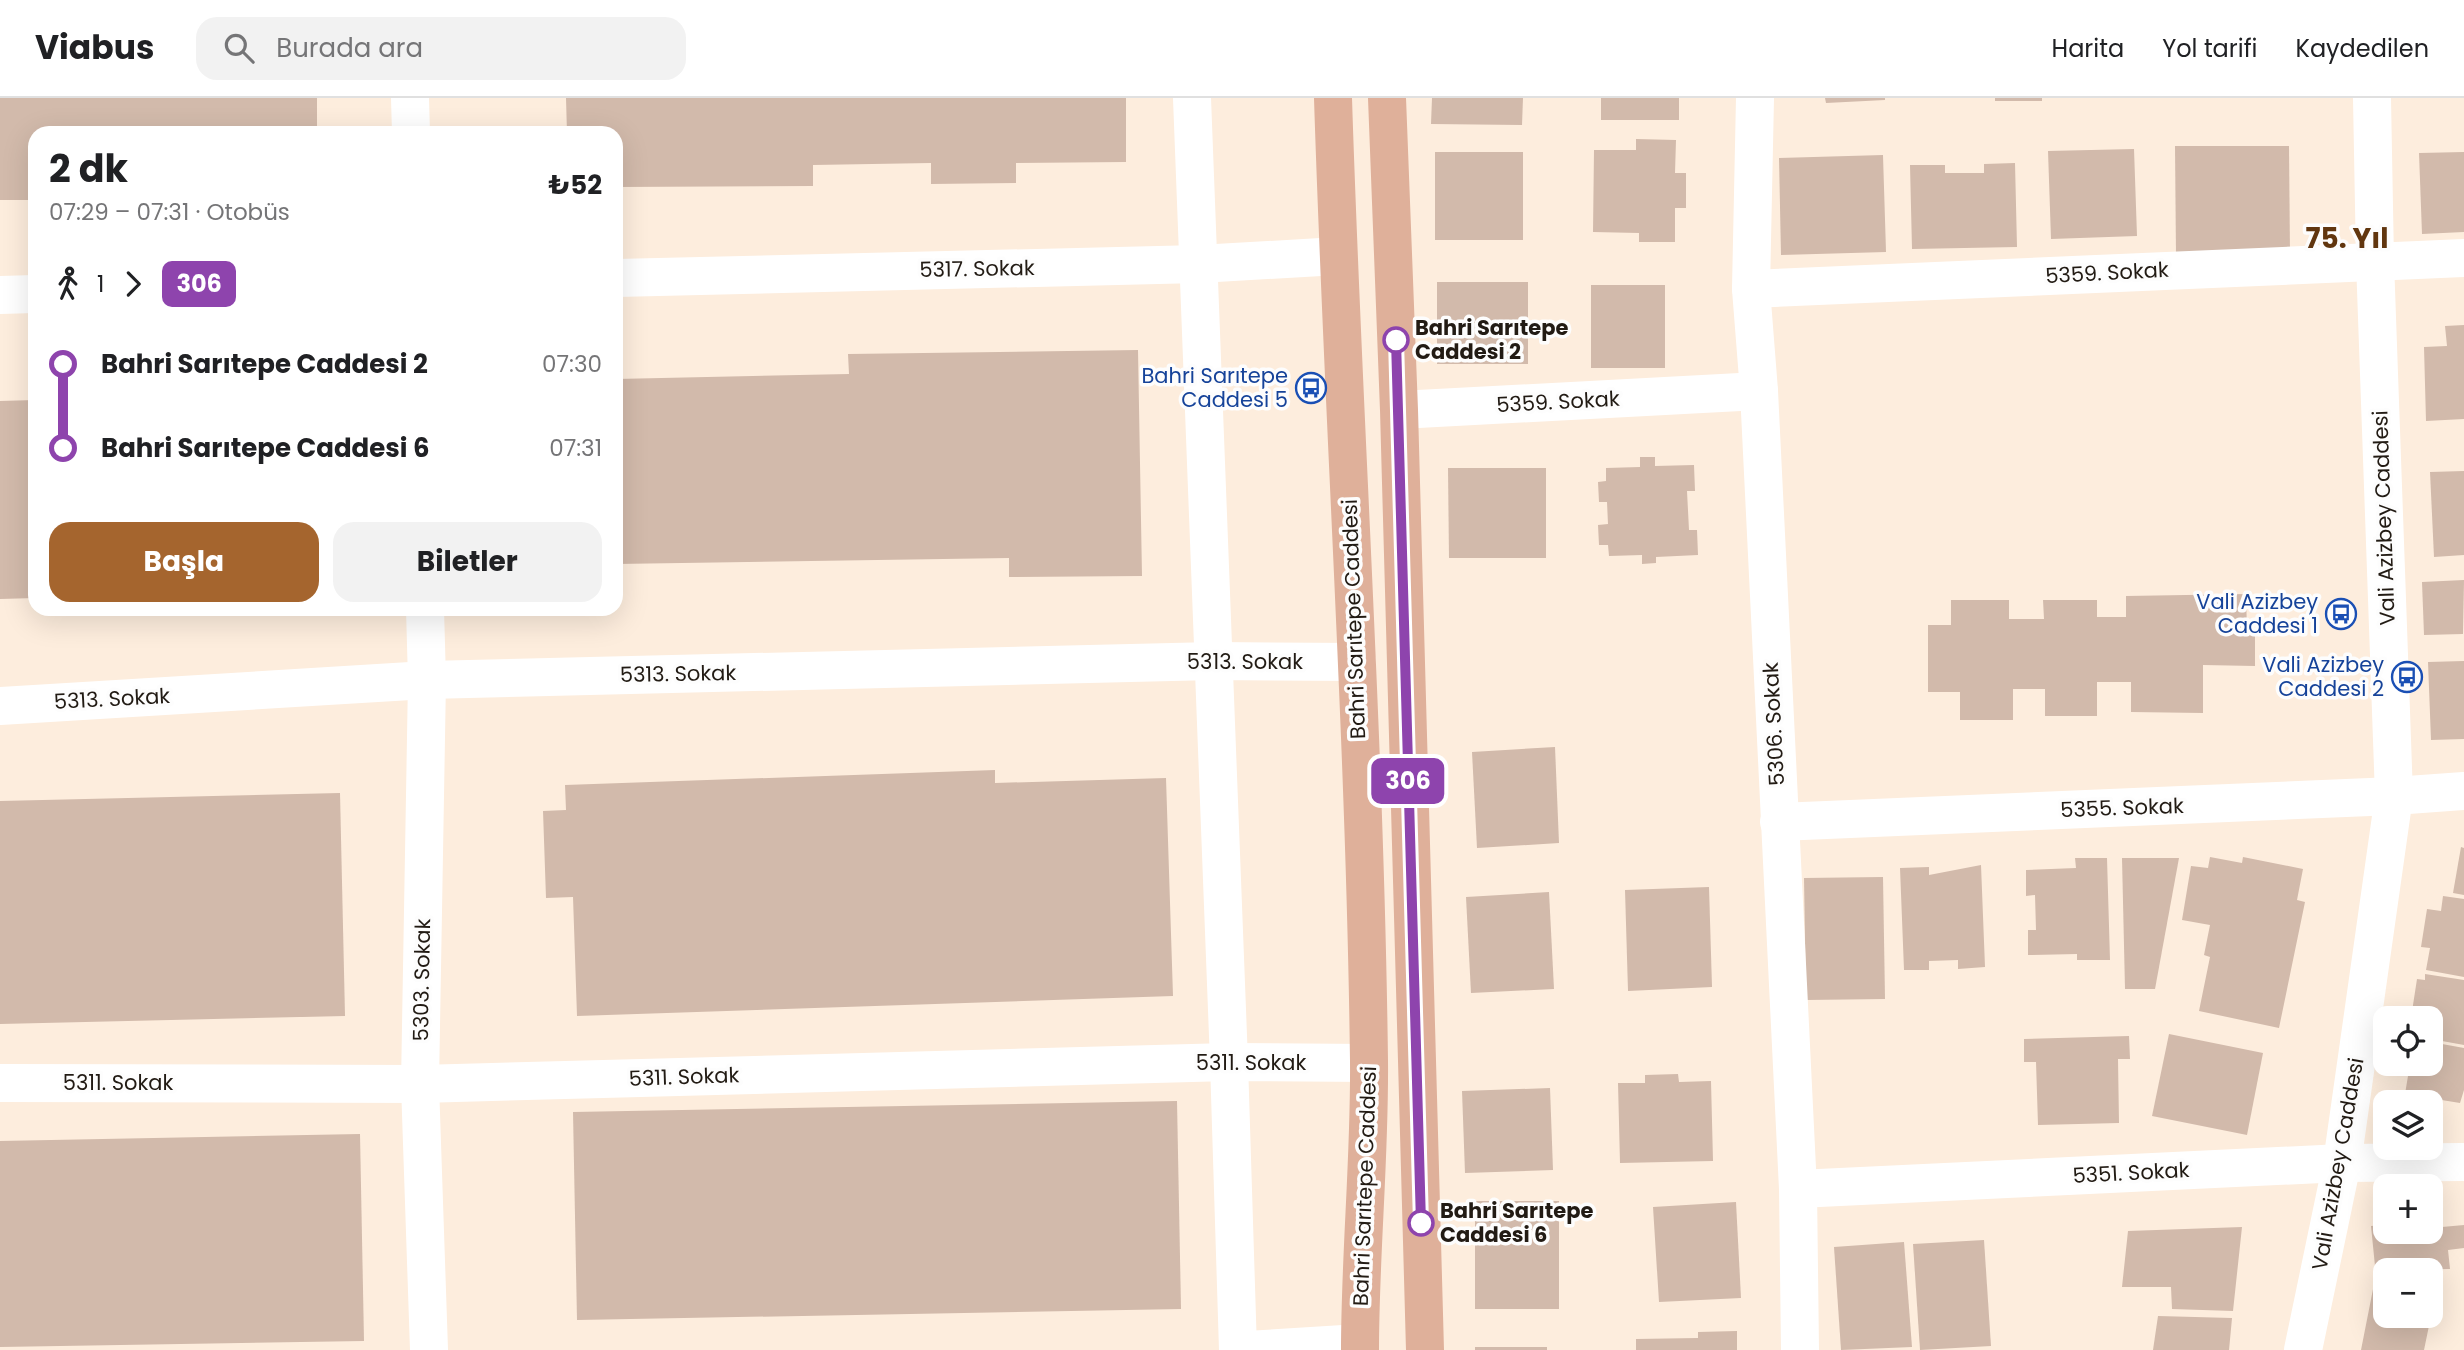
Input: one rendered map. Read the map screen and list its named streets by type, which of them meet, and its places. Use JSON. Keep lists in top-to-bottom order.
{
  "streets": {
    "main road": ["Bahri Sarıtepe Caddesi"],
    "street": [
      "5317. Sokak",
      "5359. Sokak",
      "Vali Azizbey Caddesi",
      "5313. Sokak",
      "5306. Sokak",
      "5355. Sokak",
      "5303. Sokak",
      "5311. Sokak",
      "5351. Sokak"
    ]
  },
  "crossings": [
    ["5317. Sokak", "Bahri Sarıtepe Caddesi"],
    ["5359. Sokak", "Vali Azizbey Caddesi"],
    ["5359. Sokak", "5306. Sokak"],
    ["Vali Azizbey Caddesi", "5355. Sokak"],
    ["Vali Azizbey Caddesi", "5351. Sokak"],
    ["Bahri Sarıtepe Caddesi", "5313. Sokak"],
    ["Bahri Sarıtepe Caddesi", "5311. Sokak"],
    ["5313. Sokak", "5303. Sokak"],
    ["5306. Sokak", "5355. Sokak"],
    ["5306. Sokak", "5351. Sokak"],
    ["5303. Sokak", "5311. Sokak"]
  ],
  "districts": ["75. Yıl"],
  "places": {
    "other": ["Bahri Sarıtepe Caddesi 2", "Bahri Sarıtepe Caddesi 6"],
    "bus stop": ["Bahri Sarıtepe Caddesi 5", "Vali Azizbey Caddesi 1", "Vali Azizbey Caddesi 2"]
  },
  "lines": ["bus line 306"],
  "page": {
    "header": "Viabus",
    "search": "Burada ara",
    "nav": ["Harita", "Yol tarifi", "Kaydedilen"],
    "on_map": "306",
    "heading": ["2 dk", "07:29 – 07:31 · Otobüs", "₺52"],
    "legs": ["1", "306"],
    "list": [
      {
        "name": "Bahri Sarıtepe Caddesi 2",
        "value": "07:30"
      },
      {
        "name": "Bahri Sarıtepe Caddesi 6",
        "value": "07:31"
      }
    ],
    "buttons": ["Başla", "Biletler"],
    "map_buttons": ["+", "−"]
  }
}
